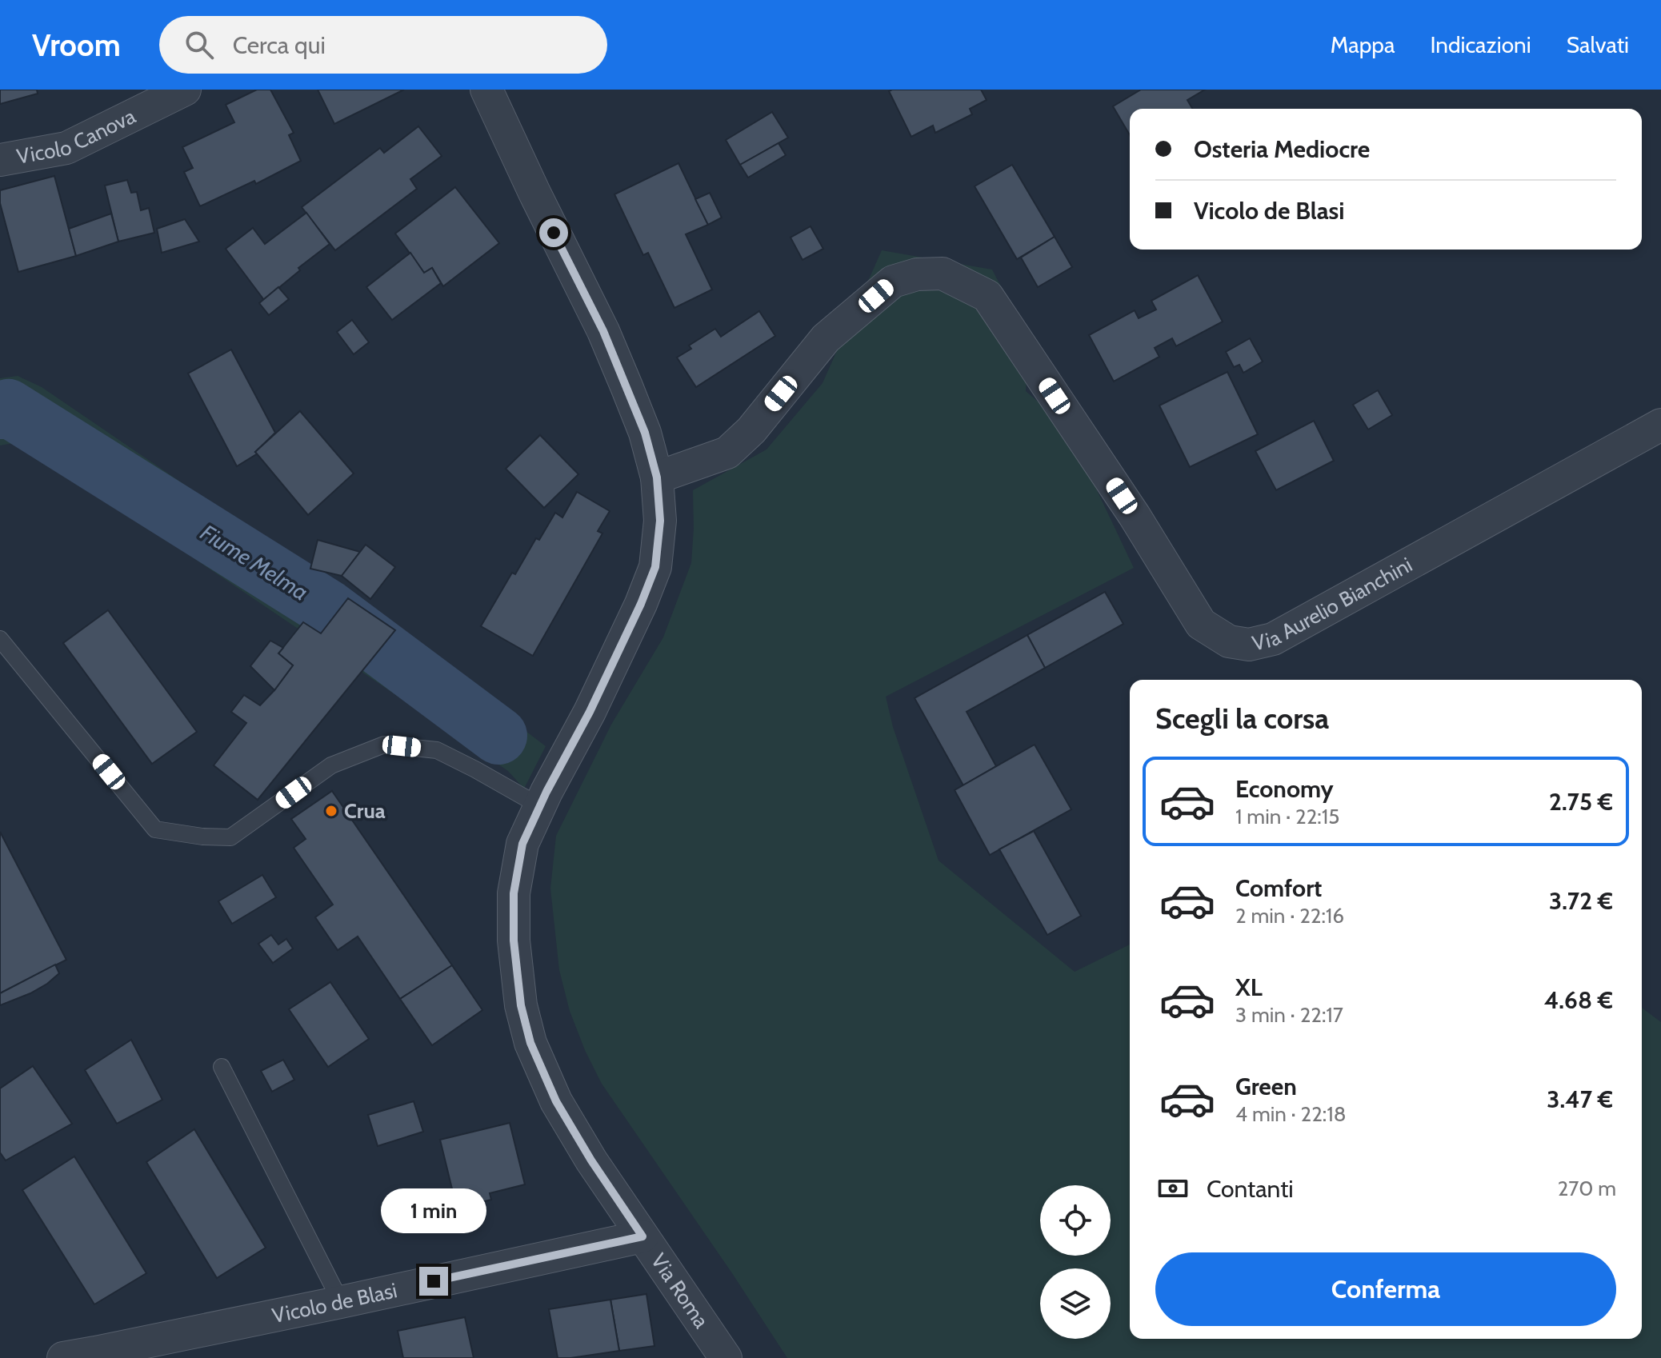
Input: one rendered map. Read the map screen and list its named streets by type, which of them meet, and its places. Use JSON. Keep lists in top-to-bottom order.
{
  "streets": {
    "street": [
      "Vicolo Canova",
      "Via Aurelio Bianchini",
      "Via Roma",
      "Vicolo de Blasi"
    ]
  },
  "crossings": [
    ["Via Aurelio Bianchini", "Via Roma"],
    ["Via Roma", "Vicolo de Blasi"]
  ],
  "water": ["Fiume Melma"],
  "places": ["Crua"],
  "page": {
    "header": "Vroom",
    "search": "Cerca qui",
    "nav": ["Mappa", "Indicazioni", "Salvati"],
    "banner": ["Osteria Mediocre", "Vicolo de Blasi"],
    "heading": "Scegli la corsa",
    "list": [
      {
        "name": "Economy",
        "note": "1 min · 22:15",
        "value": "2.75 €"
      },
      {
        "name": "Comfort",
        "note": "2 min · 22:16",
        "value": "3.72 €"
      },
      {
        "name": "XL",
        "note": "3 min · 22:17",
        "value": "4.68 €"
      },
      {
        "name": "Green",
        "note": "4 min · 22:18",
        "value": "3.47 €"
      }
    ],
    "pay": ["Contanti", "270 m"],
    "bubble": "1 min",
    "buttons": "Conferma"
  }
}
